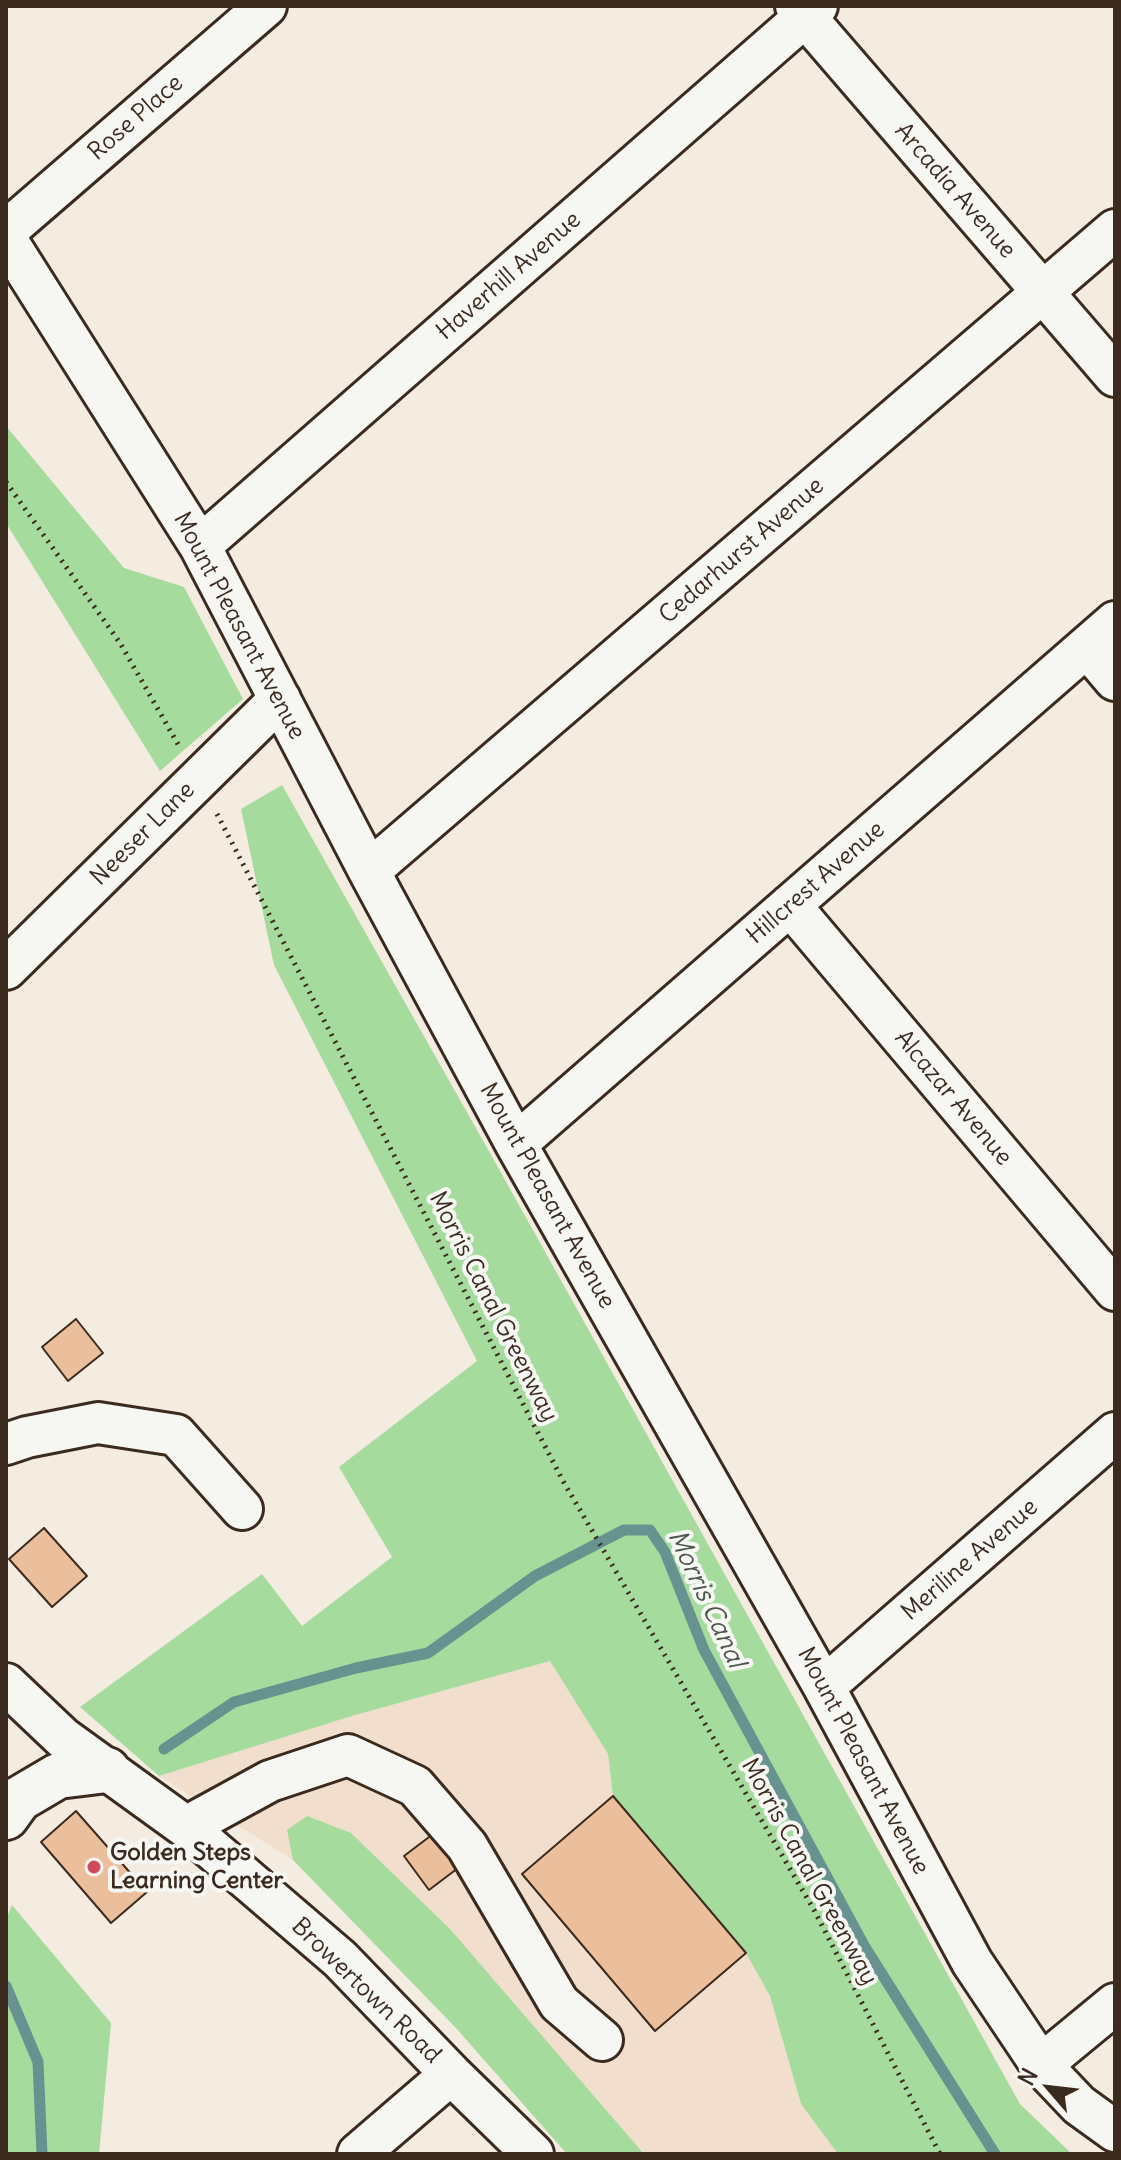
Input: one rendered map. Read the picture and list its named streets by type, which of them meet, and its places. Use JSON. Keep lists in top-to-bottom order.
{
  "streets": {
    "street": [
      "Rose Place",
      "Arcadia Avenue",
      "Haverhill Avenue",
      "Cedarhurst Avenue",
      "Mount Pleasant Avenue",
      "Neeser Lane",
      "Hillcrest Avenue",
      "Alcazar Avenue",
      "Meriline Avenue",
      "Browertown Road"
    ],
    "path": ["Morris Canal Greenway"]
  },
  "crossings": [
    ["Rose Place", "Mount Pleasant Avenue"],
    ["Arcadia Avenue", "Haverhill Avenue"],
    ["Arcadia Avenue", "Cedarhurst Avenue"],
    ["Haverhill Avenue", "Mount Pleasant Avenue"],
    ["Cedarhurst Avenue", "Mount Pleasant Avenue"],
    ["Mount Pleasant Avenue", "Neeser Lane"],
    ["Mount Pleasant Avenue", "Hillcrest Avenue"],
    ["Mount Pleasant Avenue", "Meriline Avenue"],
    ["Neeser Lane", "Morris Canal Greenway"],
    ["Hillcrest Avenue", "Alcazar Avenue"]
  ],
  "water": ["Morris Canal"],
  "places": ["Golden Steps Learning Center"],
  "north": "top left"
}
